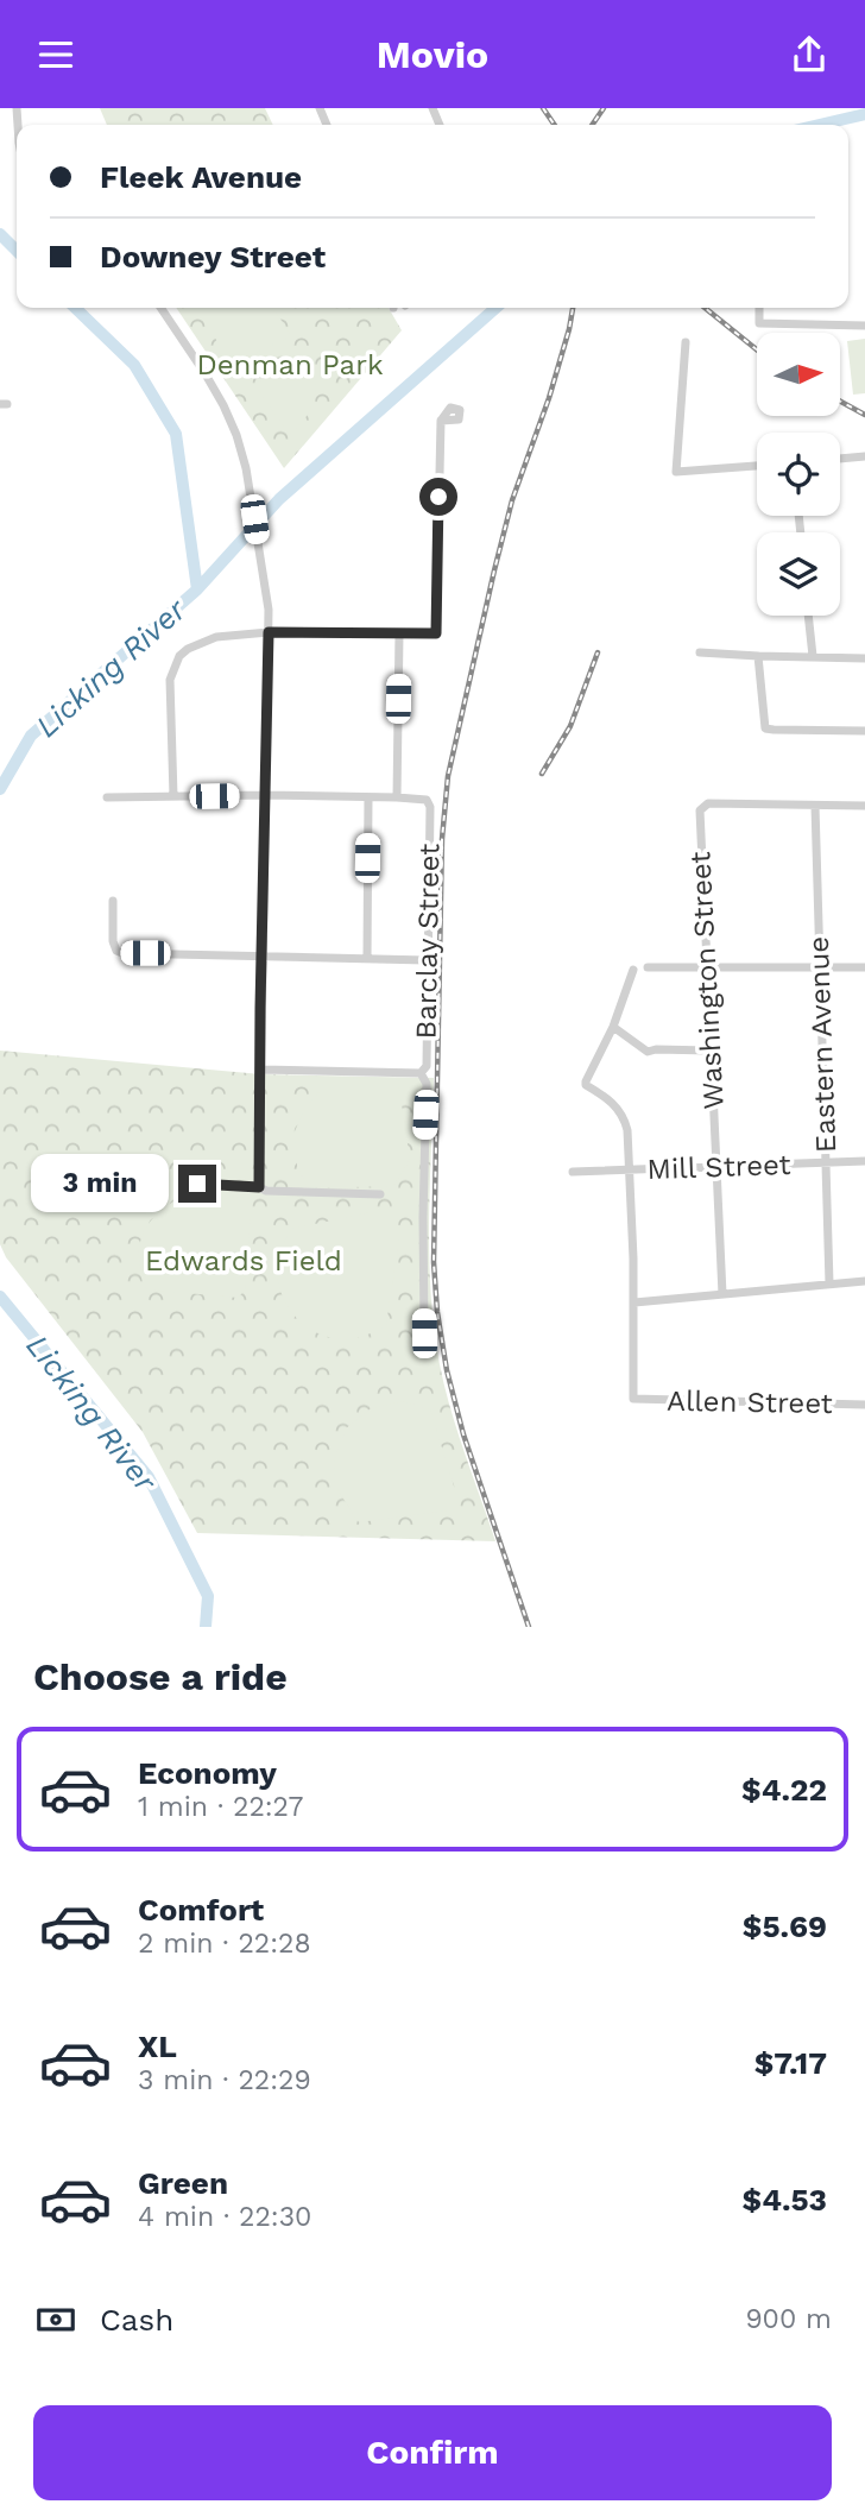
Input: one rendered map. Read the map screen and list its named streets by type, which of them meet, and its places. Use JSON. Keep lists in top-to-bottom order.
{
  "streets": {
    "street": [
      "Barclay Street",
      "Washington Street",
      "Eastern Avenue",
      "Mill Street",
      "Allen Street"
    ]
  },
  "crossings": [
    ["Washington Street", "Eastern Avenue"],
    ["Washington Street", "Mill Street"],
    ["Eastern Avenue", "Mill Street"]
  ],
  "water": ["Licking River"],
  "parks": ["Denman Park", "Edwards Field"],
  "north": "right",
  "page": {
    "header": "Movio",
    "banner": ["Fleek Avenue", "Downey Street"],
    "bubble": "3 min",
    "heading": "Choose a ride",
    "list": [
      {
        "name": "Economy",
        "note": "1 min · 22:27",
        "value": "$4.22"
      },
      {
        "name": "Comfort",
        "note": "2 min · 22:28",
        "value": "$5.69"
      },
      {
        "name": "XL",
        "note": "3 min · 22:29",
        "value": "$7.17"
      },
      {
        "name": "Green",
        "note": "4 min · 22:30",
        "value": "$4.53"
      }
    ],
    "pay": ["Cash", "900 m"],
    "buttons": "Confirm"
  }
}
